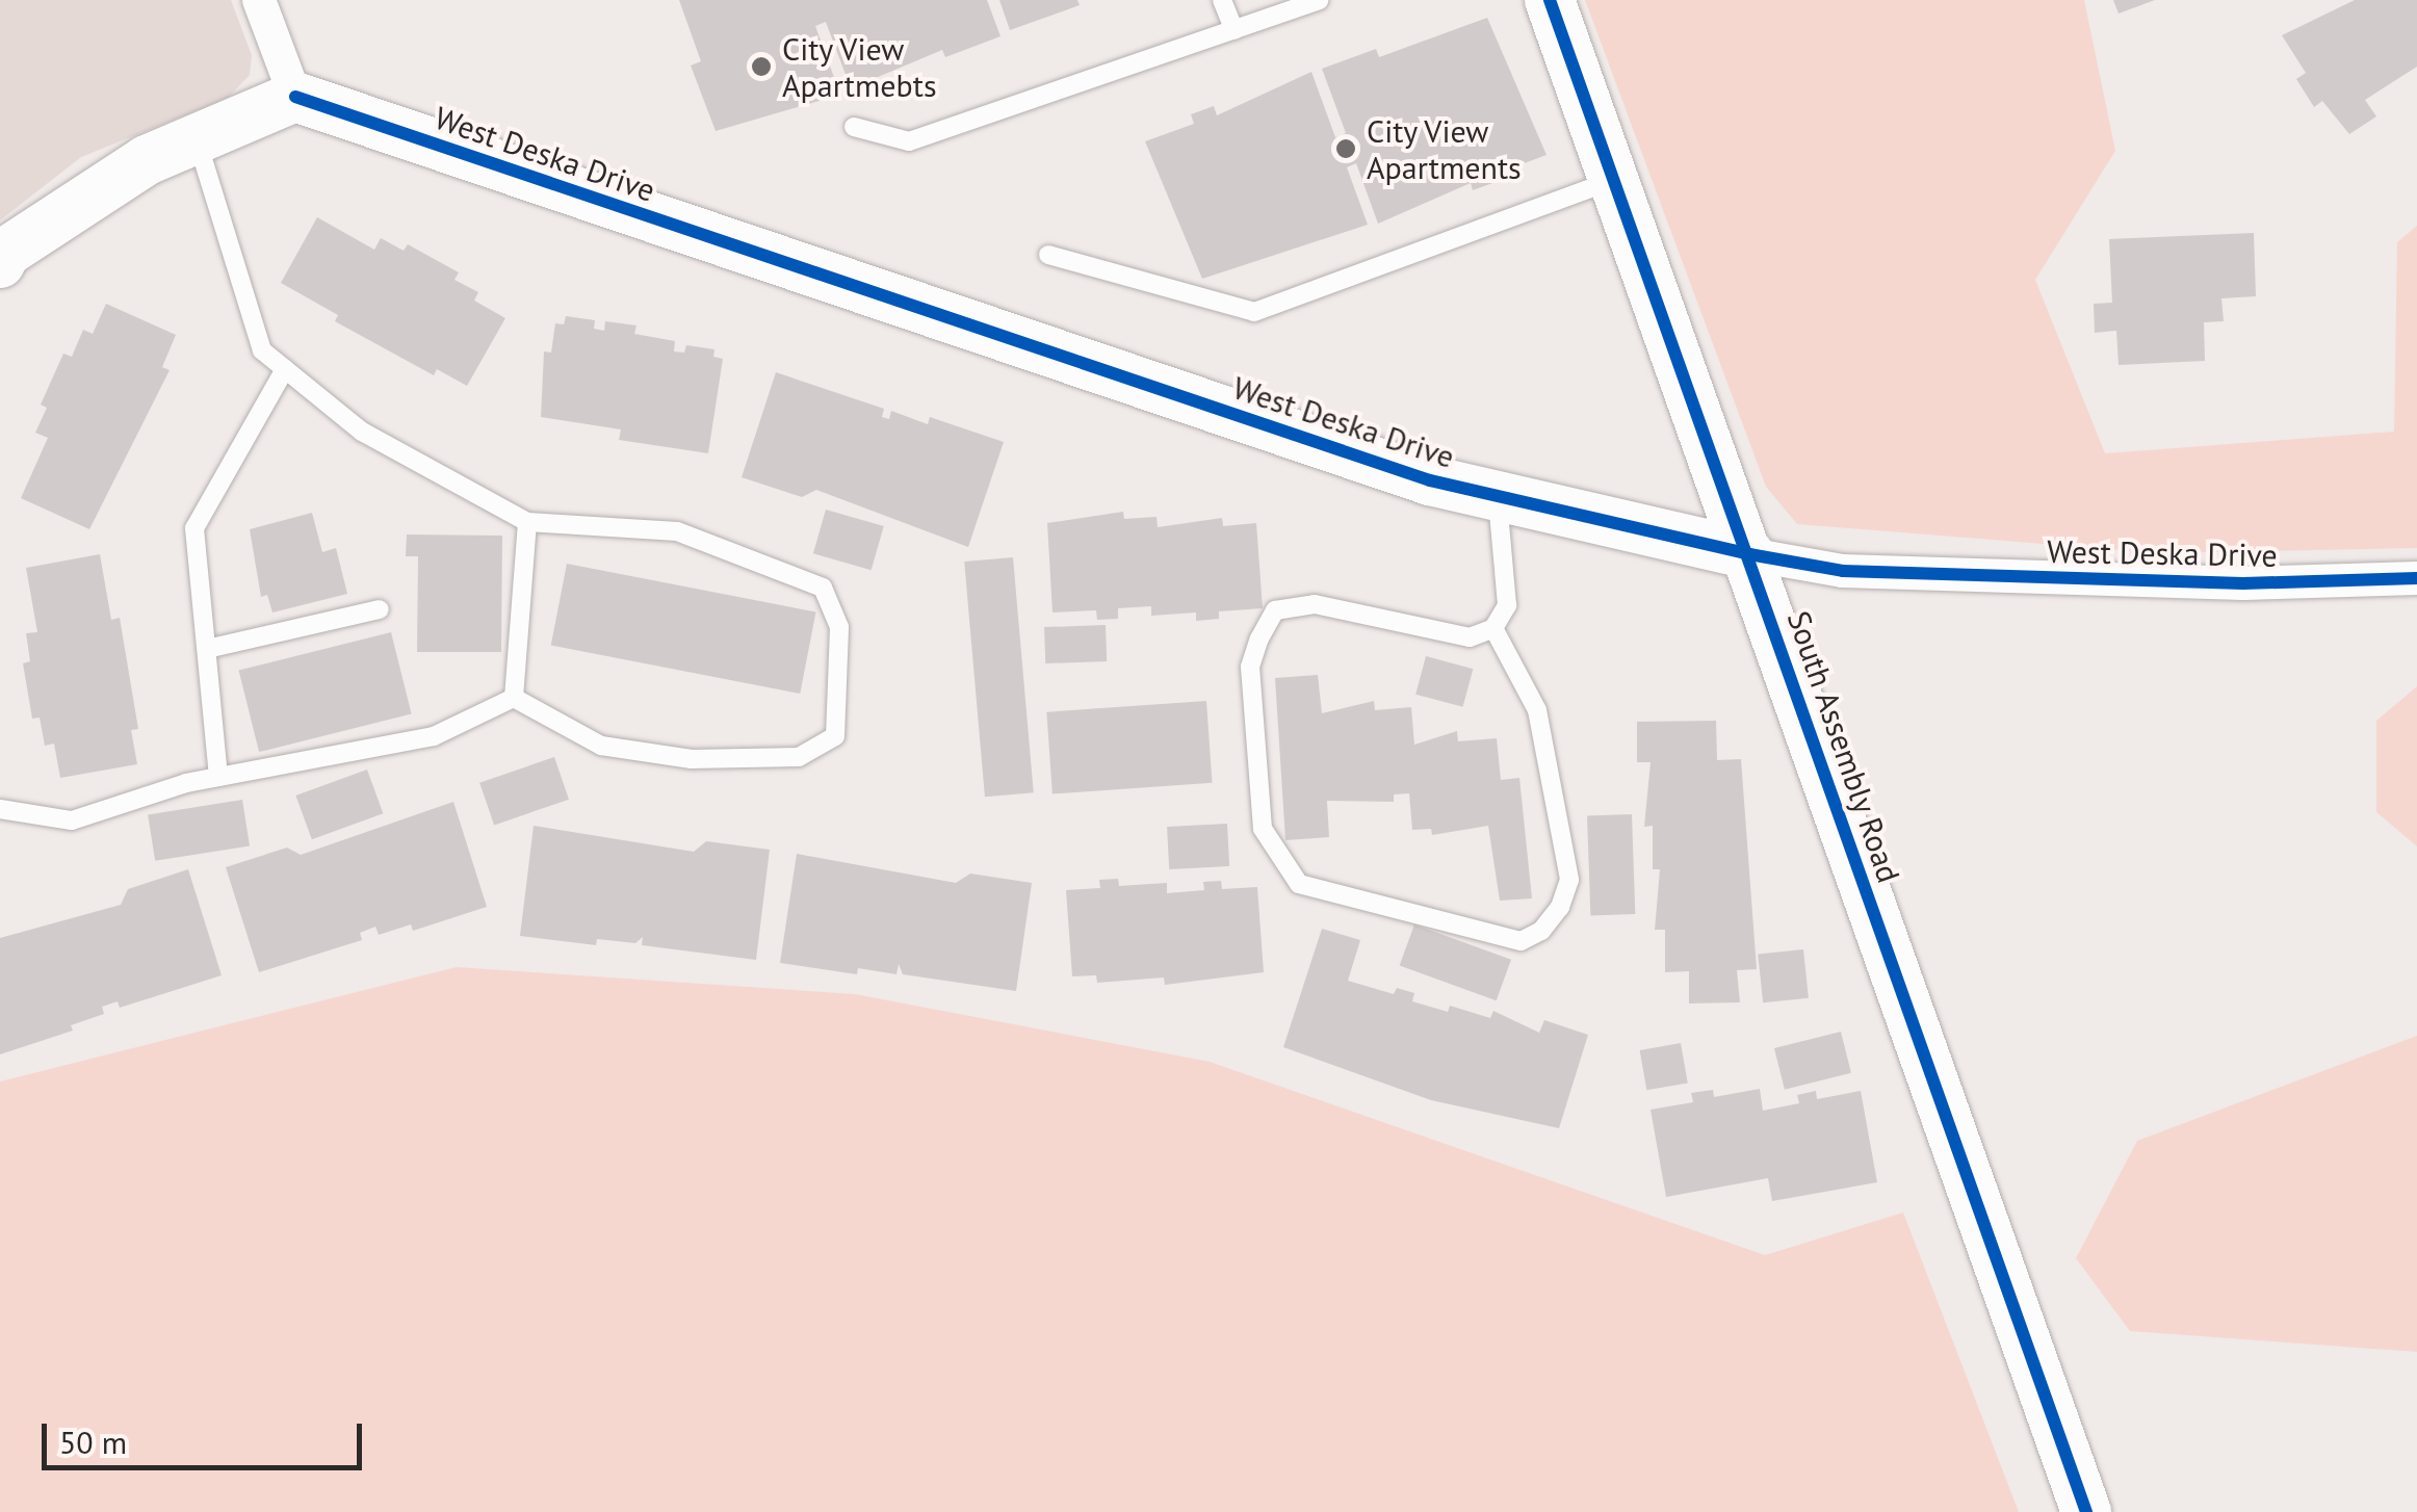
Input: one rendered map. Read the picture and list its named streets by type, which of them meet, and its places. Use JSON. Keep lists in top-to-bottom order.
{
  "streets": {
    "street": ["West Deska Drive", "South Assembly Road"]
  },
  "crossings": [
    ["West Deska Drive", "South Assembly Road"]
  ],
  "places": ["City View Apartmebts", "City View Apartments"],
  "scale_bar": "50 m"
}
